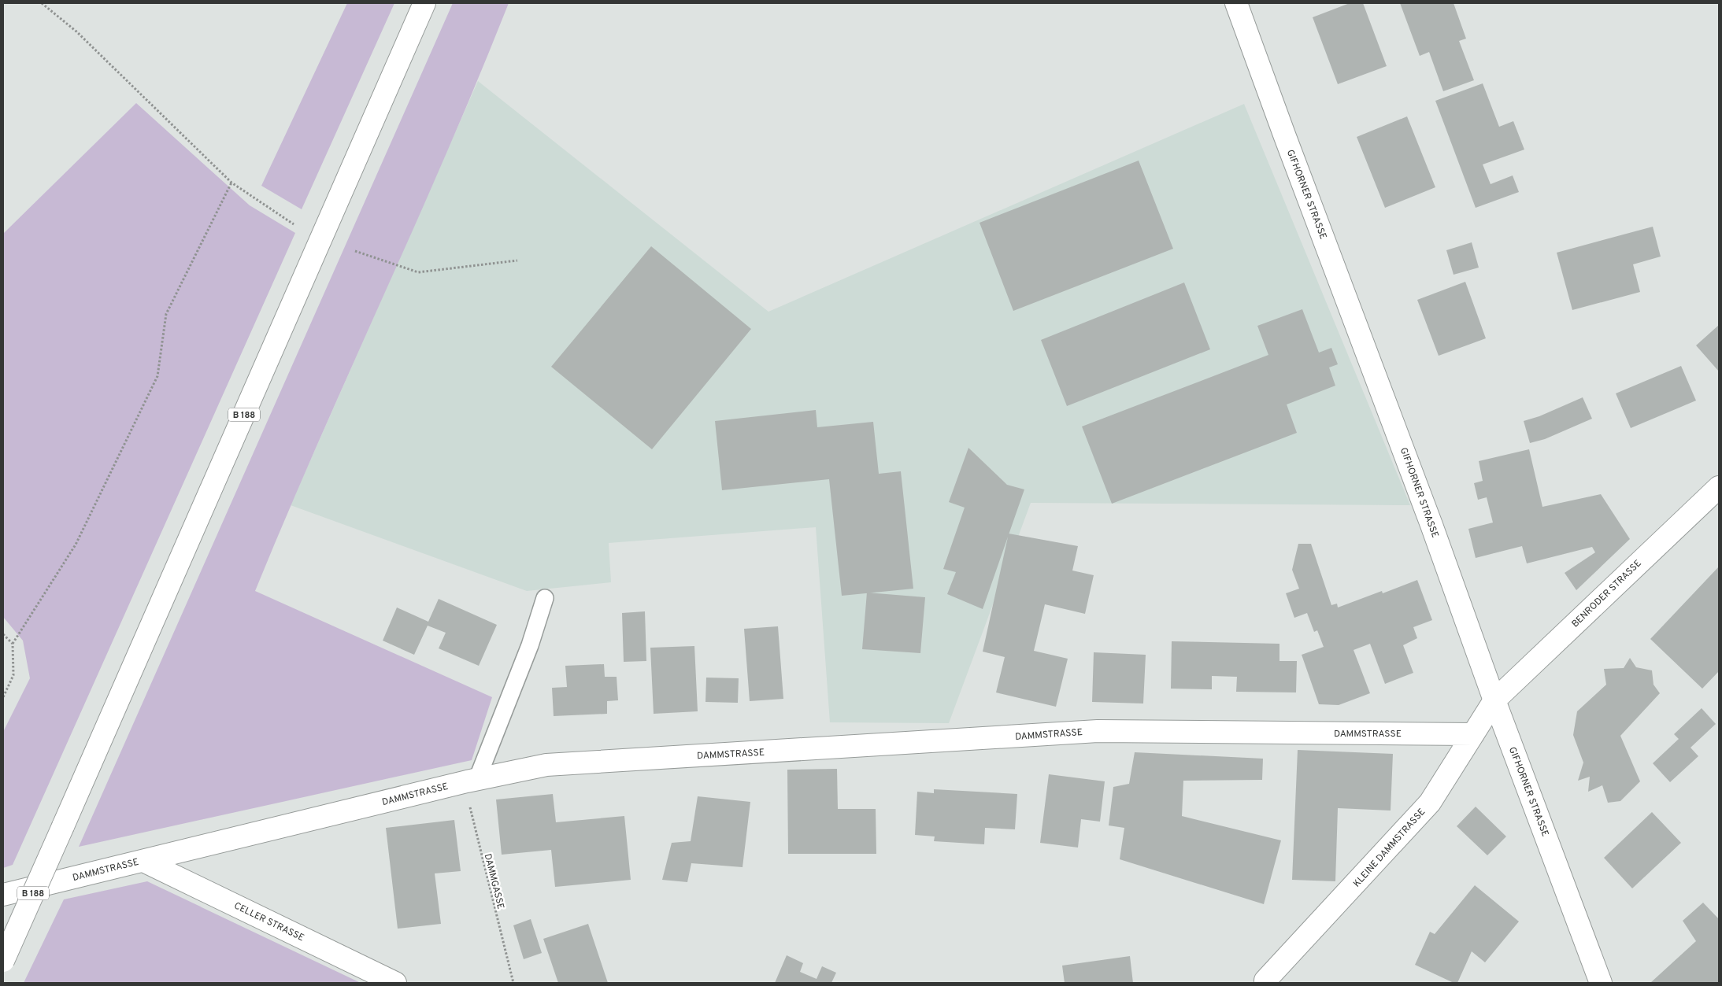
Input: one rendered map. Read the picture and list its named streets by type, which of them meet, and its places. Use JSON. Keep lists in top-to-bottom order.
{
  "streets": {
    "street": [
      "GIFHORNER STRASSE",
      "B 188",
      "BENRODER STRASSE",
      "DAMMSTRASSE",
      "KLEINE DAMMSTRASSE",
      "CELLER STRASSE"
    ],
    "path": ["DAMMGASSE"]
  },
  "crossings": [
    ["GIFHORNER STRASSE", "BENRODER STRASSE"],
    ["GIFHORNER STRASSE", "KLEINE DAMMSTRASSE"],
    ["BENRODER STRASSE", "KLEINE DAMMSTRASSE"],
    ["DAMMSTRASSE", "KLEINE DAMMSTRASSE"],
    ["DAMMSTRASSE", "DAMMGASSE"],
    ["DAMMSTRASSE", "CELLER STRASSE"]
  ]
}
